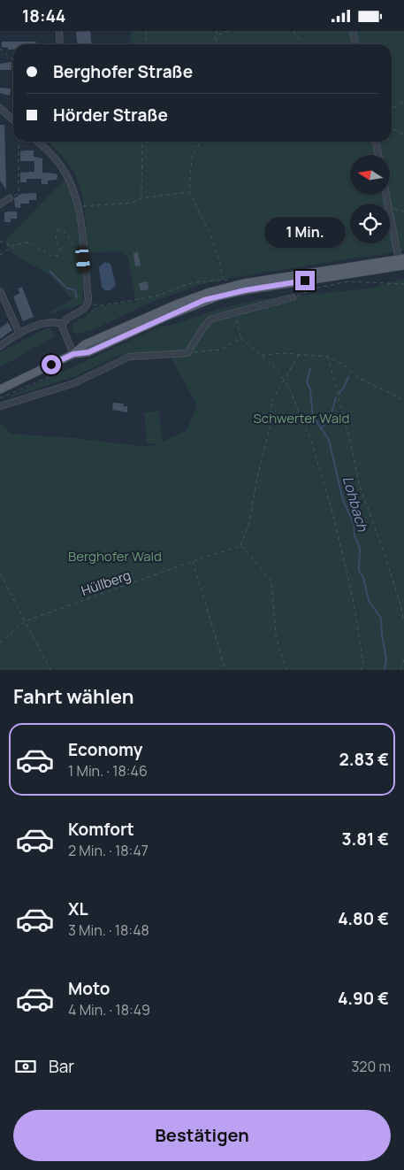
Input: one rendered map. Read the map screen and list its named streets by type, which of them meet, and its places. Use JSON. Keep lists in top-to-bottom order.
{
  "streets": {
    "path": ["Hüllberg"]
  },
  "water": ["Lohbach"],
  "parks": ["Schwerter Wald", "Berghofer Wald"],
  "north": "left",
  "page": {
    "status": "18:44",
    "banner": ["Berghofer Straße", "Hörder Straße"],
    "bubble": "1 Min.",
    "heading": "Fahrt wählen",
    "list": [
      {
        "name": "Economy",
        "note": "1 Min. · 18:46",
        "value": "2.83 €"
      },
      {
        "name": "Komfort",
        "note": "2 Min. · 18:47",
        "value": "3.81 €"
      },
      {
        "name": "XL",
        "note": "3 Min. · 18:48",
        "value": "4.80 €"
      },
      {
        "name": "Moto",
        "note": "4 Min. · 18:49",
        "value": "4.90 €"
      }
    ],
    "pay": ["Bar", "320 m"],
    "buttons": "Bestätigen"
  }
}
